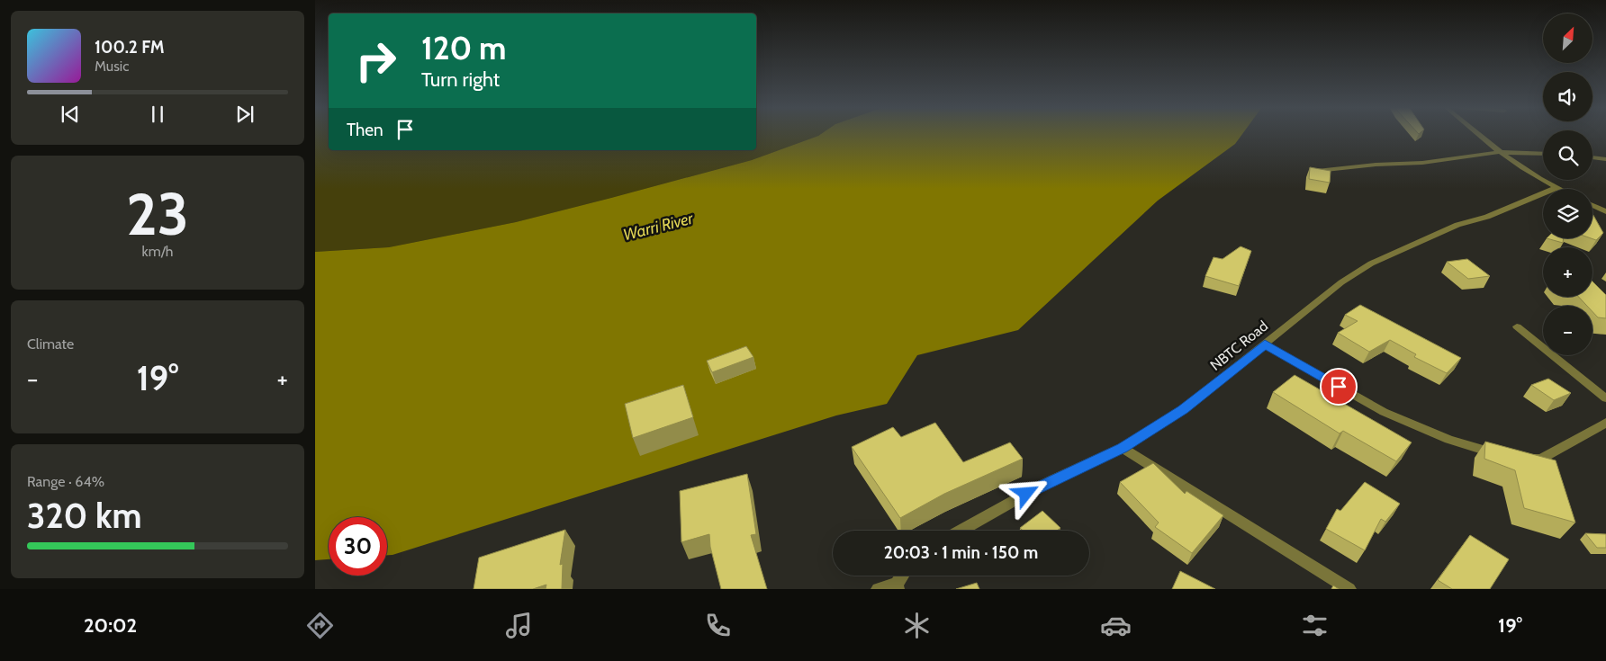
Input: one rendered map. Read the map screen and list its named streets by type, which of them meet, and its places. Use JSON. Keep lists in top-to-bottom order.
{
  "streets": {
    "street": ["NBTC Road"]
  },
  "water": ["Warri River"],
  "north": "top right",
  "page": {
    "map_buttons": ["+", "−"],
    "turn": ["120 m", "Turn right"],
    "song": ["100.2 FM", "Music"],
    "then": "Then",
    "tile": [
      ["23", "km/h"],
      "Climate",
      ["Range · 64%", "320 km"]
    ],
    "heat": ["−", "19°", "+"],
    "limit": "30",
    "trip": "20:03 · 1 min · 150 m",
    "tabs": ["20:02", "19°"]
  }
}
